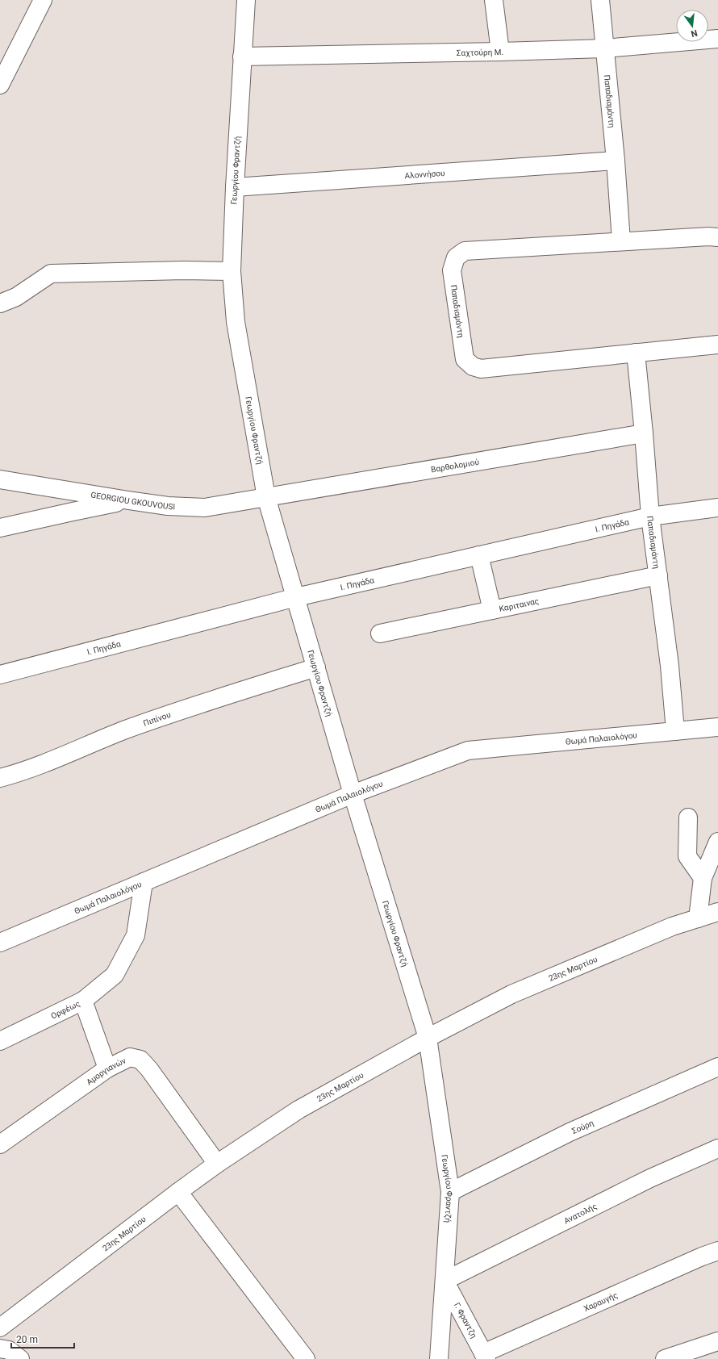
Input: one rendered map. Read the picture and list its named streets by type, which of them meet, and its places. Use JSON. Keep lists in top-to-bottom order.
{
  "streets": {
    "street": [
      "Σαχτούρη Μ.",
      "Παπαδιαμάντη",
      "Γεωργίου Φραντζή",
      "Αλοννήσου",
      "Βαρθολομιού",
      "GEORGIOU GKOUVOUSI",
      "Ι. Πηγάδα",
      "Καριταινας",
      "Πιπίνου",
      "Θωμά Παλαιολόγου",
      "23ης Μαρτίου",
      "Ορφέως",
      "Αμοργιανών",
      "Σούρη",
      "Ανατολής",
      "Χαραυγής",
      "Γ. Φραντζη"
    ]
  },
  "crossings": [
    ["Σαχτούρη Μ.", "Παπαδιαμάντη"],
    ["Σαχτούρη Μ.", "Γεωργίου Φραντζή"],
    ["Παπαδιαμάντη", "Αλοννήσου"],
    ["Παπαδιαμάντη", "Βαρθολομιού"],
    ["Παπαδιαμάντη", "Ι. Πηγάδα"],
    ["Παπαδιαμάντη", "Καριταινας"],
    ["Παπαδιαμάντη", "Θωμά Παλαιολόγου"],
    ["Γεωργίου Φραντζή", "Αλοννήσου"],
    ["Γεωργίου Φραντζή", "Βαρθολομιού"],
    ["Γεωργίου Φραντζή", "GEORGIOU GKOUVOUSI"],
    ["Γεωργίου Φραντζή", "Ι. Πηγάδα"],
    ["Γεωργίου Φραντζή", "Πιπίνου"],
    ["Γεωργίου Φραντζή", "Θωμά Παλαιολόγου"],
    ["Γεωργίου Φραντζή", "23ης Μαρτίου"],
    ["Γεωργίου Φραντζή", "Σούρη"],
    ["Γεωργίου Φραντζή", "Ανατολής"],
    ["Γεωργίου Φραντζή", "Γ. Φραντζη"],
    ["Βαρθολομιού", "GEORGIOU GKOUVOUSI"],
    ["23ης Μαρτίου", "Αμοργιανών"],
    ["Ορφέως", "Αμοργιανών"],
    ["Ανατολής", "Γ. Φραντζη"],
    ["Χαραυγής", "Γ. Φραντζη"]
  ],
  "scale_bar": "20 m",
  "north": "bottom"
}
